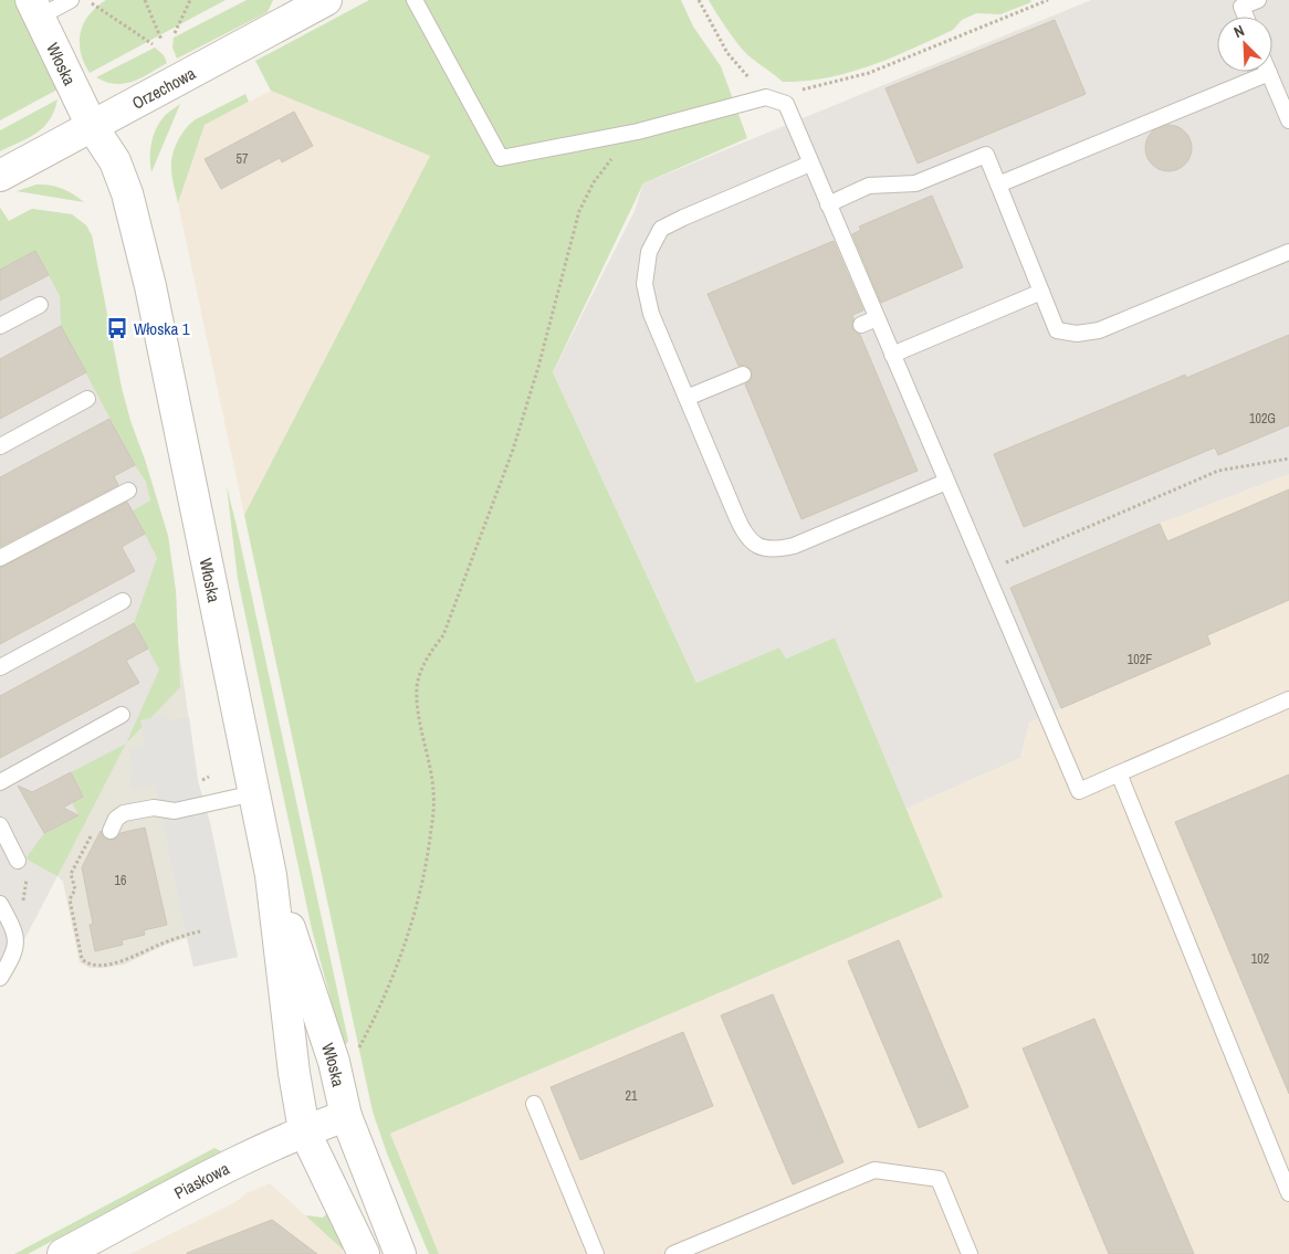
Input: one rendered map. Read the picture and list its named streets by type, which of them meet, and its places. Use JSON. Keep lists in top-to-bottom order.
{
  "streets": {
    "street": ["Włoska", "Orzechowa", "Piaskowa"]
  },
  "crossings": [
    ["Włoska", "Orzechowa"],
    ["Włoska", "Piaskowa"]
  ],
  "places": {
    "bus stop": ["Włoska 1"]
  },
  "house_numbers": [
    "57",
    "102G",
    "102F",
    "16",
    "102",
    "21"
  ],
  "north": "top left"
}
